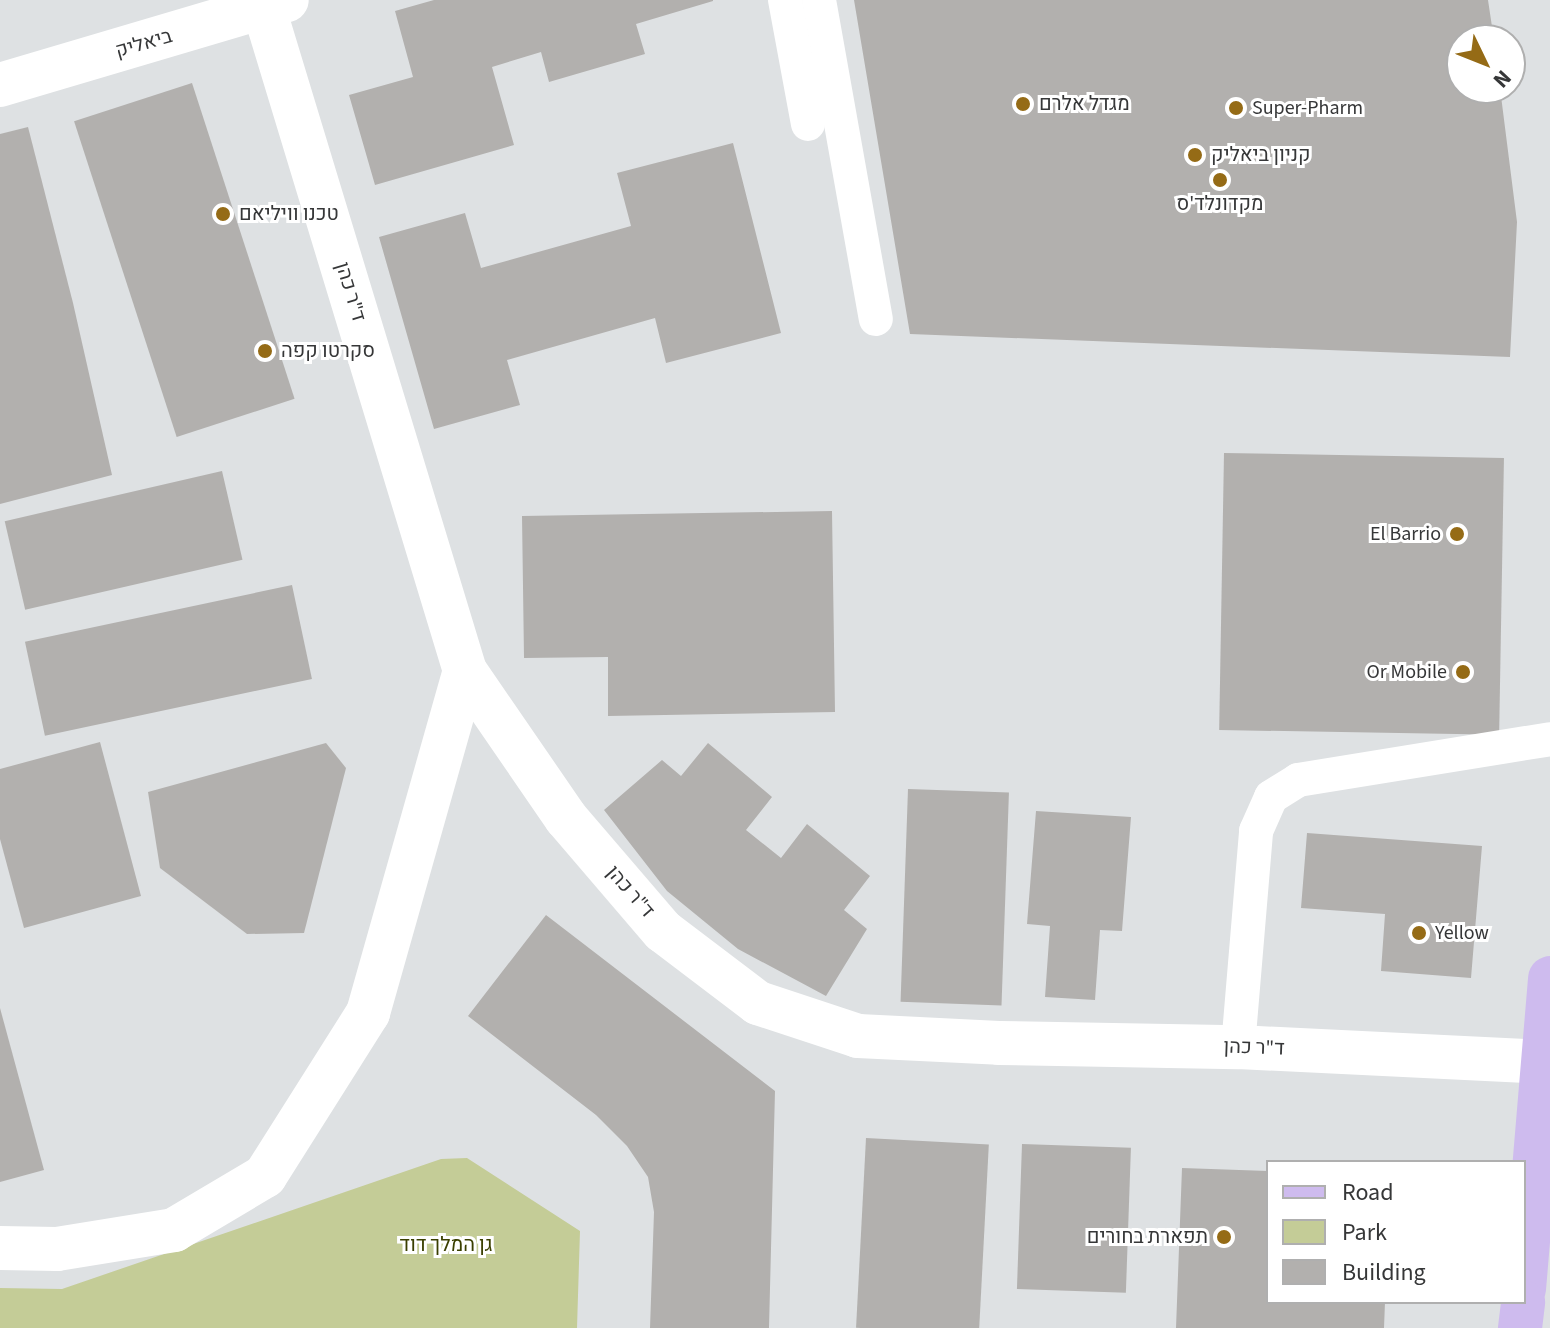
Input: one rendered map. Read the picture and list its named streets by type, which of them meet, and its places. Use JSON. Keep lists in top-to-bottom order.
{
  "streets": {
    "street": ["ביאליק", "ד\"ר כהן"]
  },
  "crossings": [
    ["ביאליק", "ד\"ר כהן"]
  ],
  "parks": ["גן המלך דוד"],
  "places": [
    "מגדל אלרם",
    "Super-Pharm",
    "קניון ביאליק",
    "מקדונלד'ס",
    "טכנו וויליאם",
    "סקרטו קפה",
    "El Barrio",
    "Or Mobile",
    "Yellow",
    "תפארת בחורים"
  ],
  "legend": ["Road", "Park", "Building"],
  "north": "bottom right"
}
